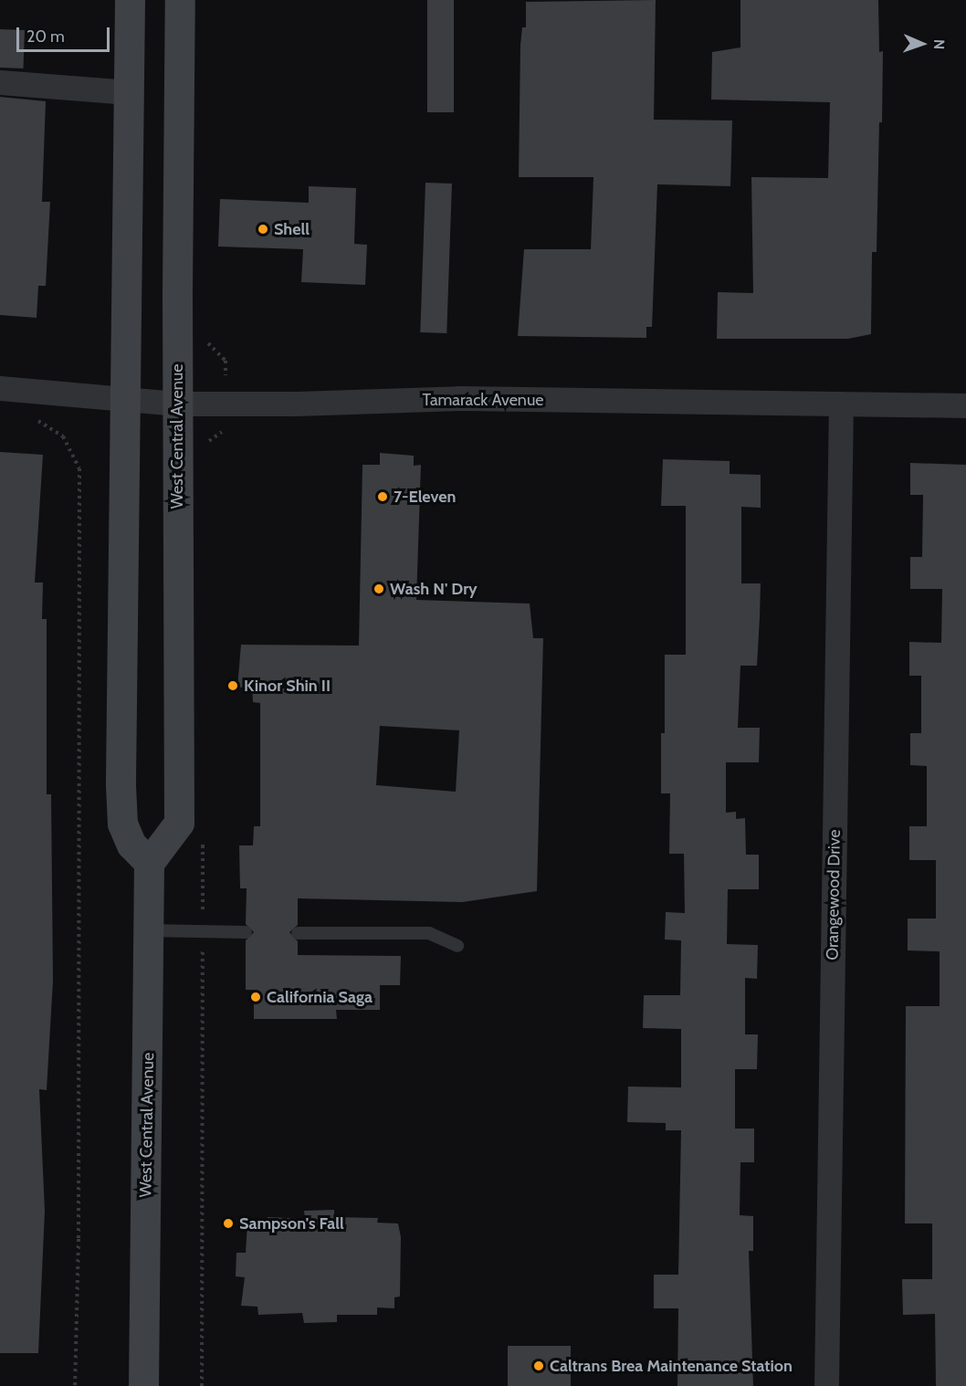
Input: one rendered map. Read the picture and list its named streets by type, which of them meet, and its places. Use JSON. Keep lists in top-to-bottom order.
{
  "streets": {
    "main road": ["West Central Avenue"],
    "street": ["Tamarack Avenue", "Orangewood Drive"]
  },
  "crossings": [
    ["Tamarack Avenue", "West Central Avenue"],
    ["Tamarack Avenue", "Orangewood Drive"]
  ],
  "places": [
    "Shell",
    "7-Eleven",
    "Wash N' Dry",
    "Kinor Shin II",
    "California Saga",
    "Sampson's Fall",
    "Caltrans Brea Maintenance Station"
  ],
  "scale_bar": "20 m",
  "north": "right"
}
